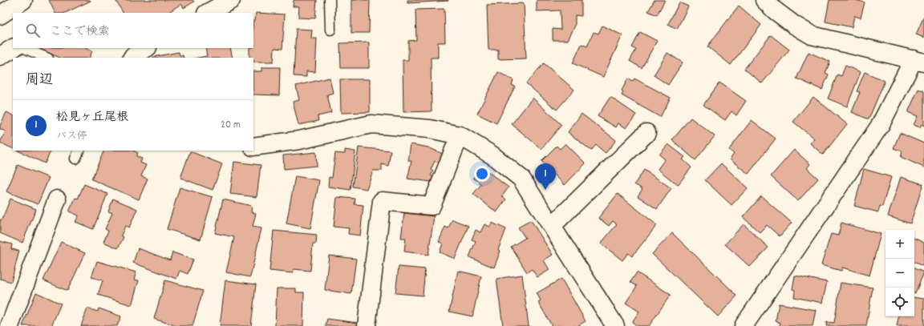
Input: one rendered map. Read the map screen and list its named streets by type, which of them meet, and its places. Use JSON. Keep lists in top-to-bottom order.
{
  "page": {
    "search": "ここで検索",
    "heading": "周辺",
    "list": [
      {
        "mark": "1",
        "name": "松見ヶ丘尾根",
        "note": "バス停",
        "value": "20 m"
      }
    ],
    "pins": "1",
    "map_buttons": ["+", "−"]
  }
}
